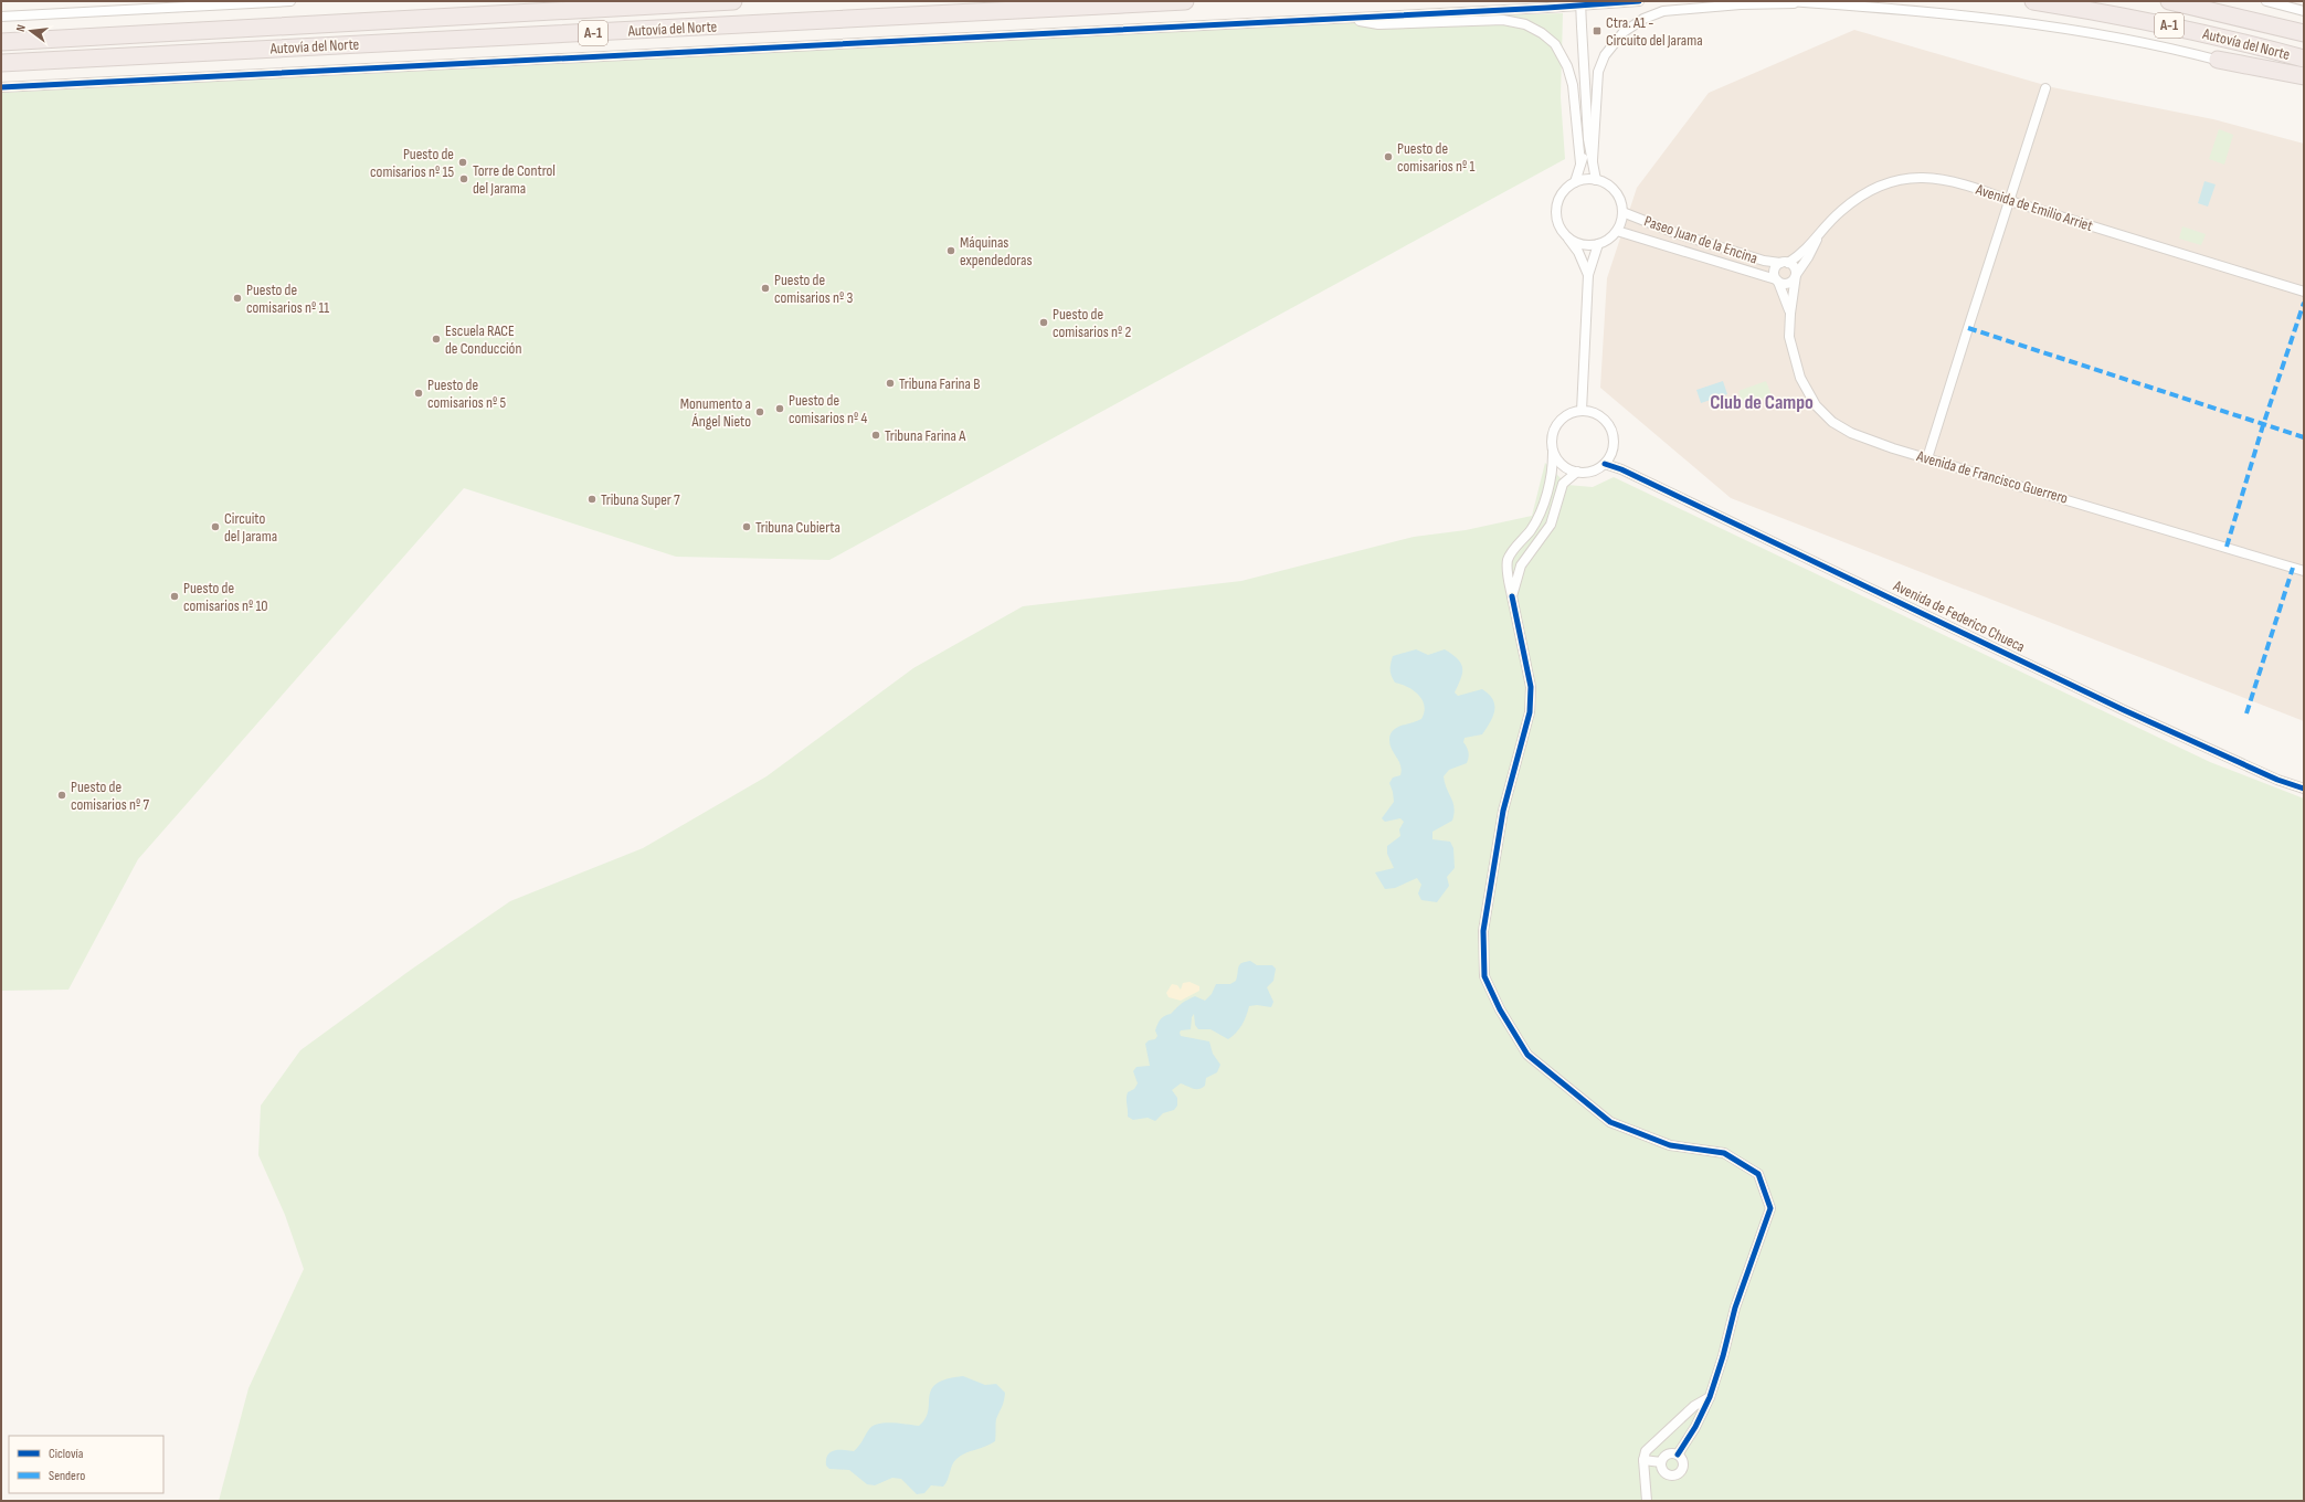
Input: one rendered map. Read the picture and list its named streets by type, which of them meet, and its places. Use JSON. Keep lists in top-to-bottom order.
{
  "streets": {
    "highway": ["A-1", "Autovía del Norte"],
    "street": [
      "Avenida de Emilio Arriet",
      "Paseo Juan de la Encina",
      "Avenida de Francisco Guerrero",
      "Avenida de Federico Chueca"
    ]
  },
  "crossings": [
    ["Avenida de Emilio Arriet", "Paseo Juan de la Encina"],
    ["Avenida de Emilio Arriet", "Avenida de Francisco Guerrero"],
    ["Paseo Juan de la Encina", "Avenida de Francisco Guerrero"]
  ],
  "districts": ["Club de Campo"],
  "places": {
    "transit": ["Ctra. A1 - Circuito del Jarama"],
    "other": [
      "Puesto de comisarios nº 1",
      "Puesto de comisarios nº 15",
      "Torre de Control del Jarama",
      "Máquinas expendedoras",
      "Puesto de comisarios nº 3",
      "Puesto de comisarios nº 11",
      "Puesto de comisarios nº 2",
      "Escuela RACE de Conducción",
      "Tribuna Farina B",
      "Puesto de comisarios nº 5",
      "Puesto de comisarios nº 4",
      "Monumento a Ángel Nieto",
      "Tribuna Farina A",
      "Tribuna Super 7",
      "Circuito del Jarama",
      "Tribuna Cubierta",
      "Puesto de comisarios nº 10",
      "Puesto de comisarios nº 7"
    ]
  },
  "legend": ["Ciclovía", "Sendero"],
  "north": "left"
}
